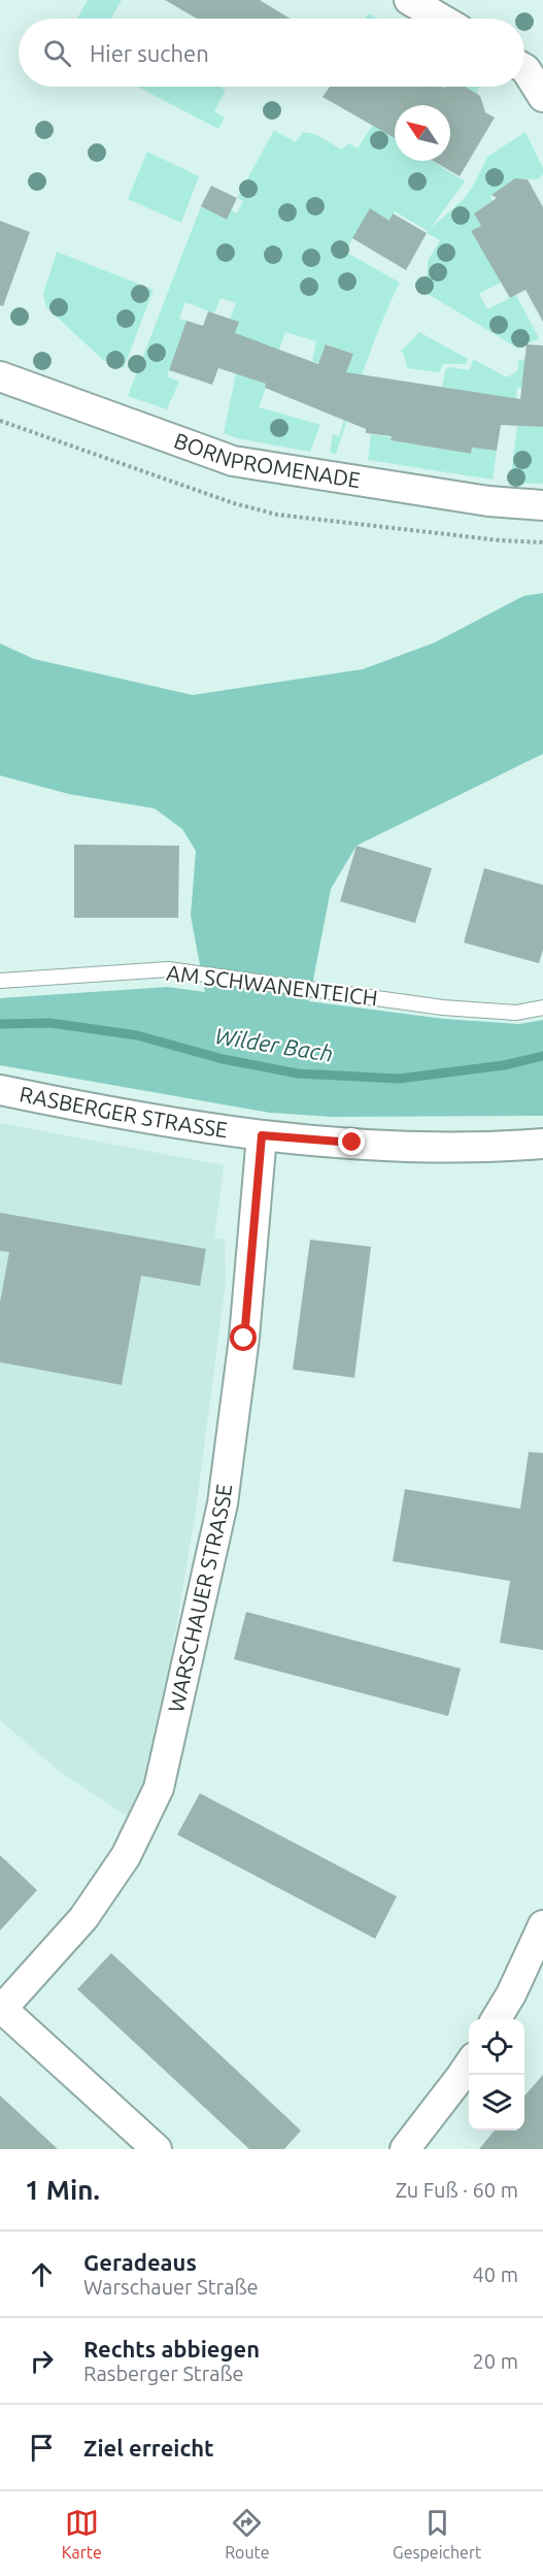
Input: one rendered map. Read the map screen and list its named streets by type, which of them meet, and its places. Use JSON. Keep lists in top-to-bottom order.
{
  "streets": {
    "street": ["BORNPROMENADE", "RASBERGER STRASSE", "WARSCHAUER STRASSE"],
    "lane": ["AM SCHWANENTEICH"]
  },
  "crossings": [
    ["RASBERGER STRASSE", "WARSCHAUER STRASSE"]
  ],
  "water": ["Wilder Bach"],
  "north": "top left",
  "page": {
    "search": "Hier suchen",
    "heading": ["1 Min.", "Zu Fuß · 60 m"],
    "list": [
      ["Geradeaus", "Warschauer Straße", "40 m"],
      ["Rechts abbiegen", "Rasberger Straße", "20 m"],
      "Ziel erreicht"
    ],
    "nav": ["Karte", "Route", "Gespeichert"]
  }
}
